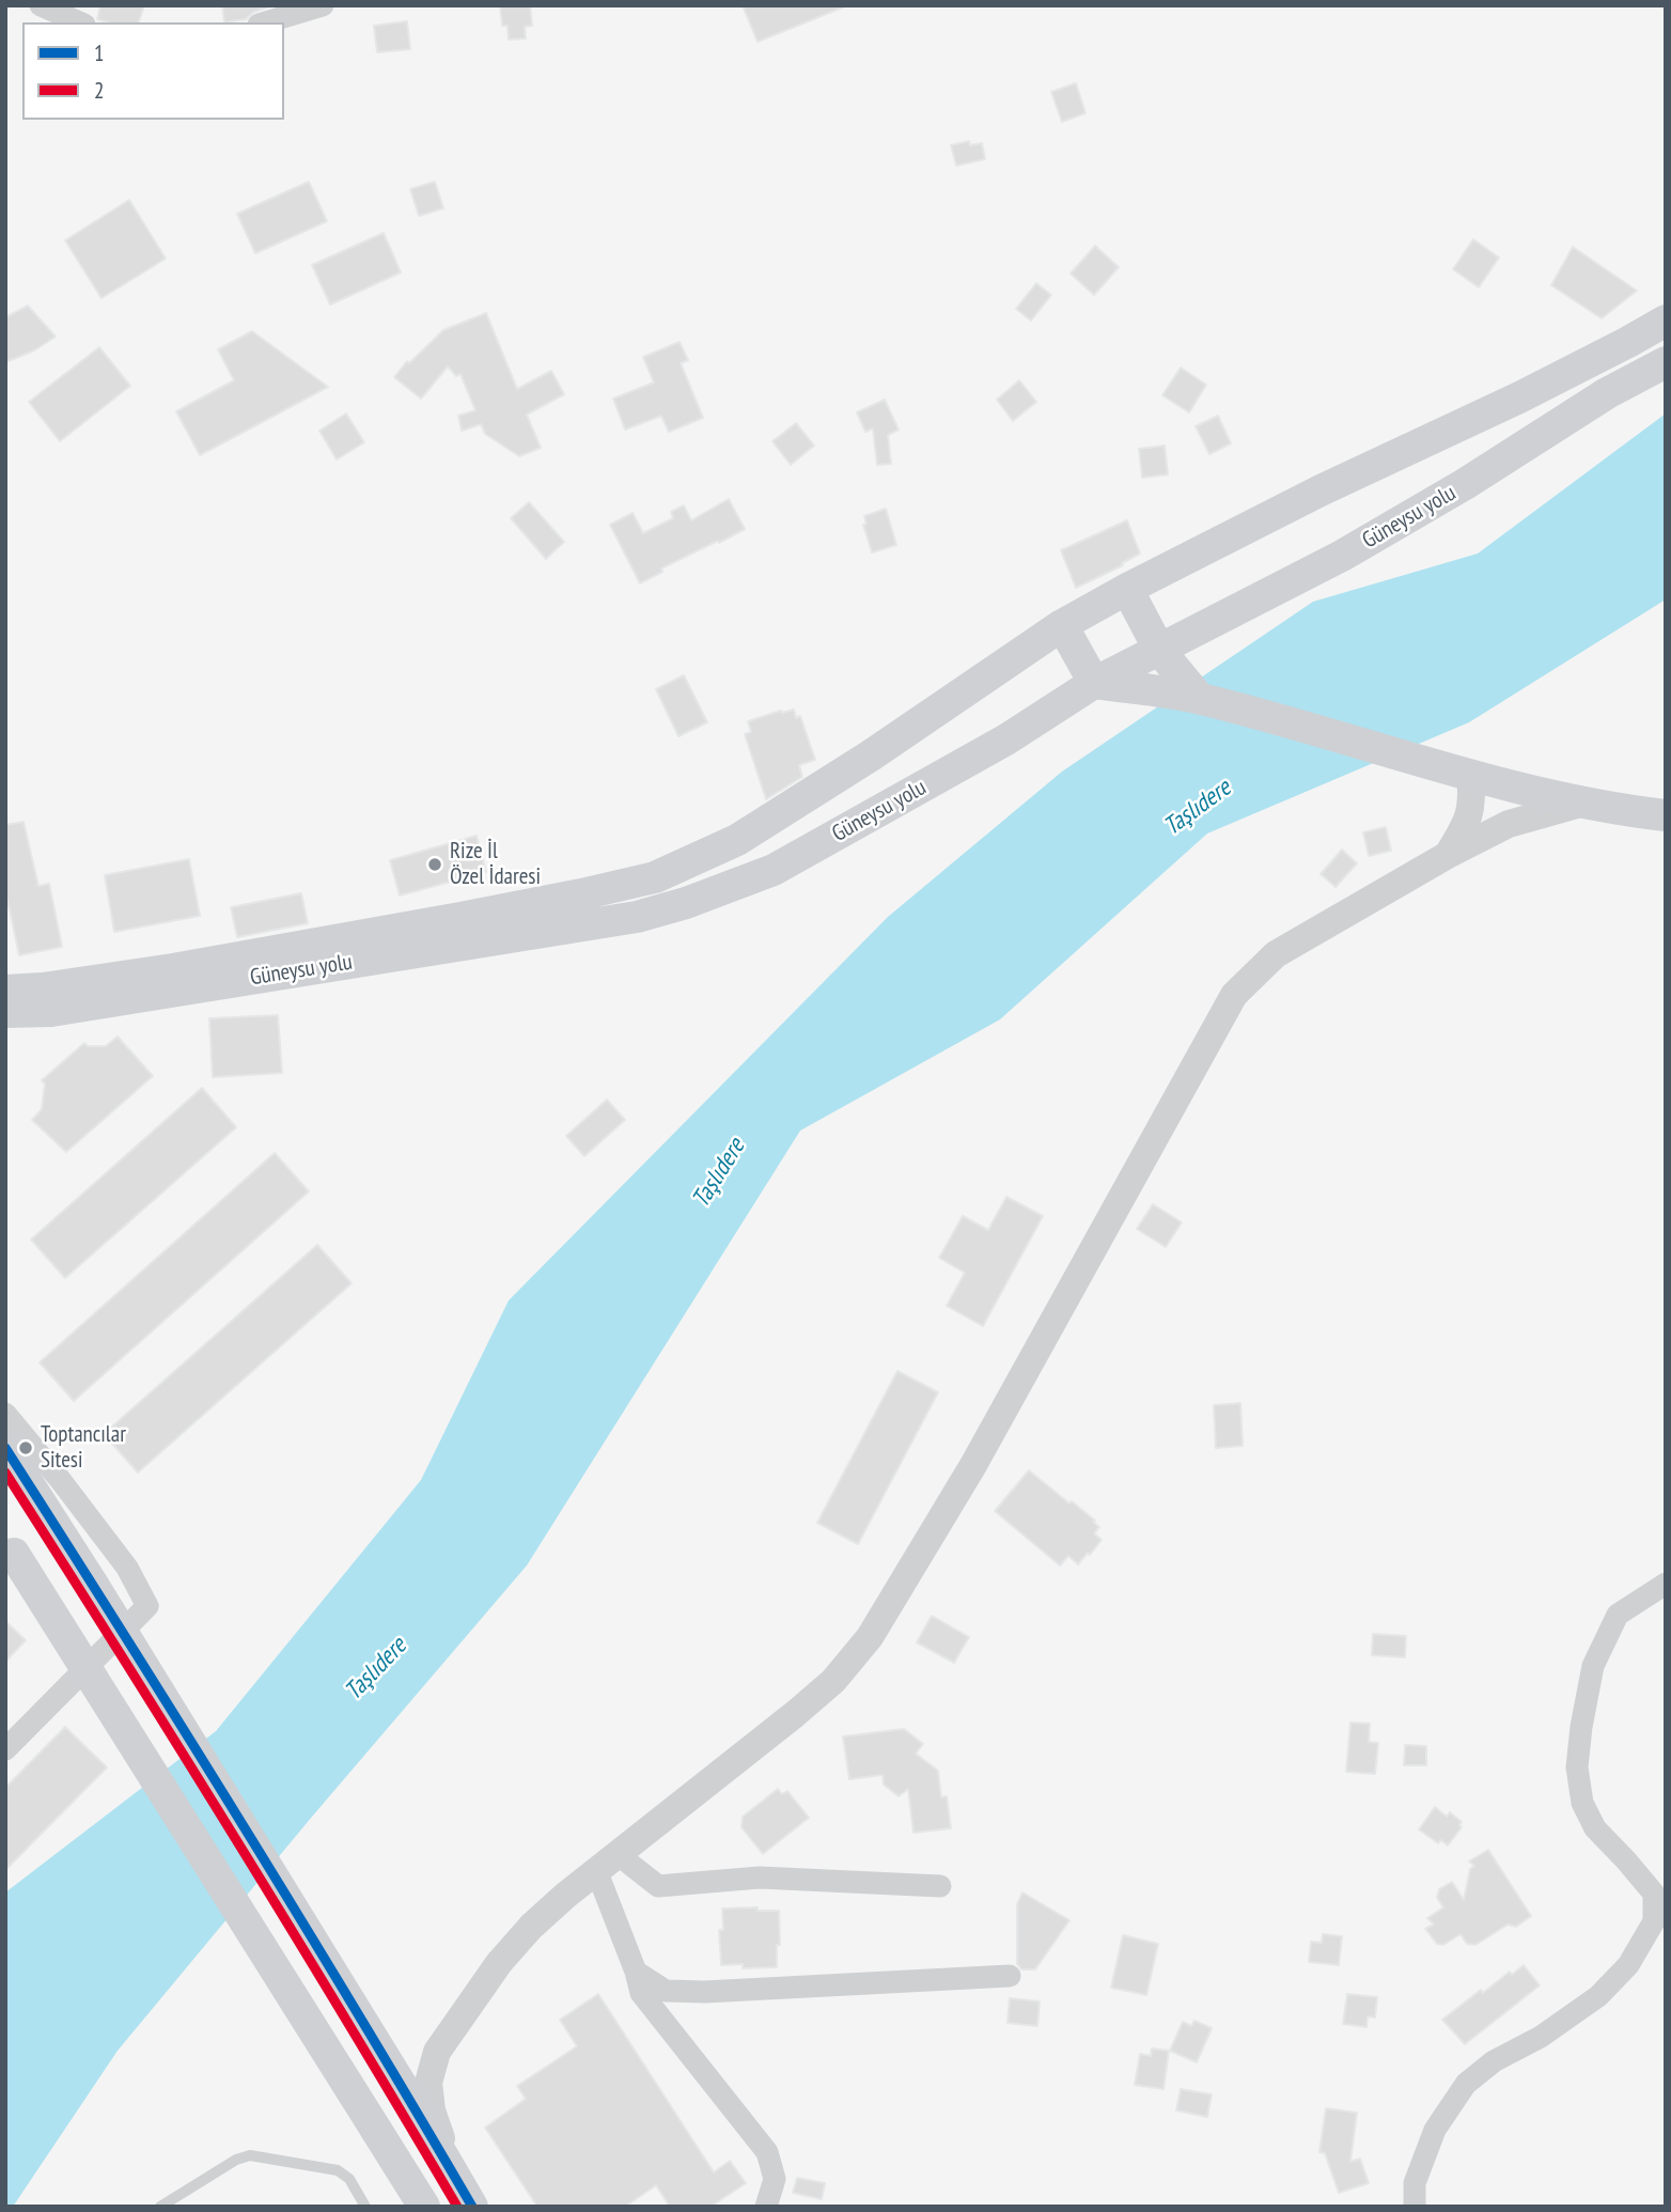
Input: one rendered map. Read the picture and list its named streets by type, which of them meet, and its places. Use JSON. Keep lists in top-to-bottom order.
{
  "streets": {
    "main road": ["Güneysu yolu"]
  },
  "water": ["Taşlıdere"],
  "places": ["Rize İl Özel İdaresi", "Toptancılar Sitesi"],
  "lines": ["transit line 1", "transit line 2"],
  "legend": ["1", "2"]
}
